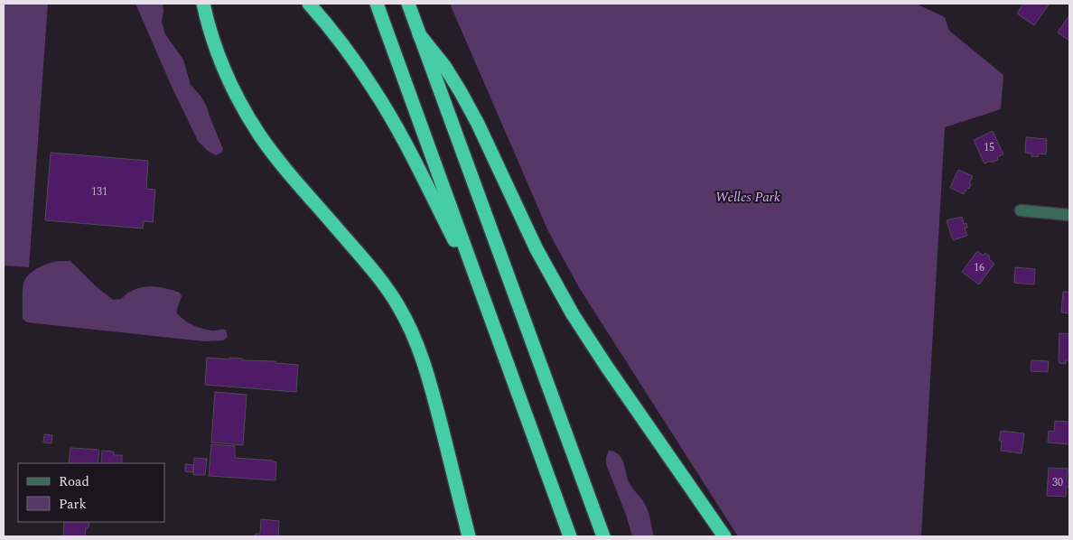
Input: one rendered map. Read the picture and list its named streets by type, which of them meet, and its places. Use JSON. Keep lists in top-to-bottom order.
{
  "parks": ["Welles Park"],
  "house_numbers": [
    "15",
    "131",
    "16",
    "30"
  ],
  "legend": ["Road", "Park"]
}
